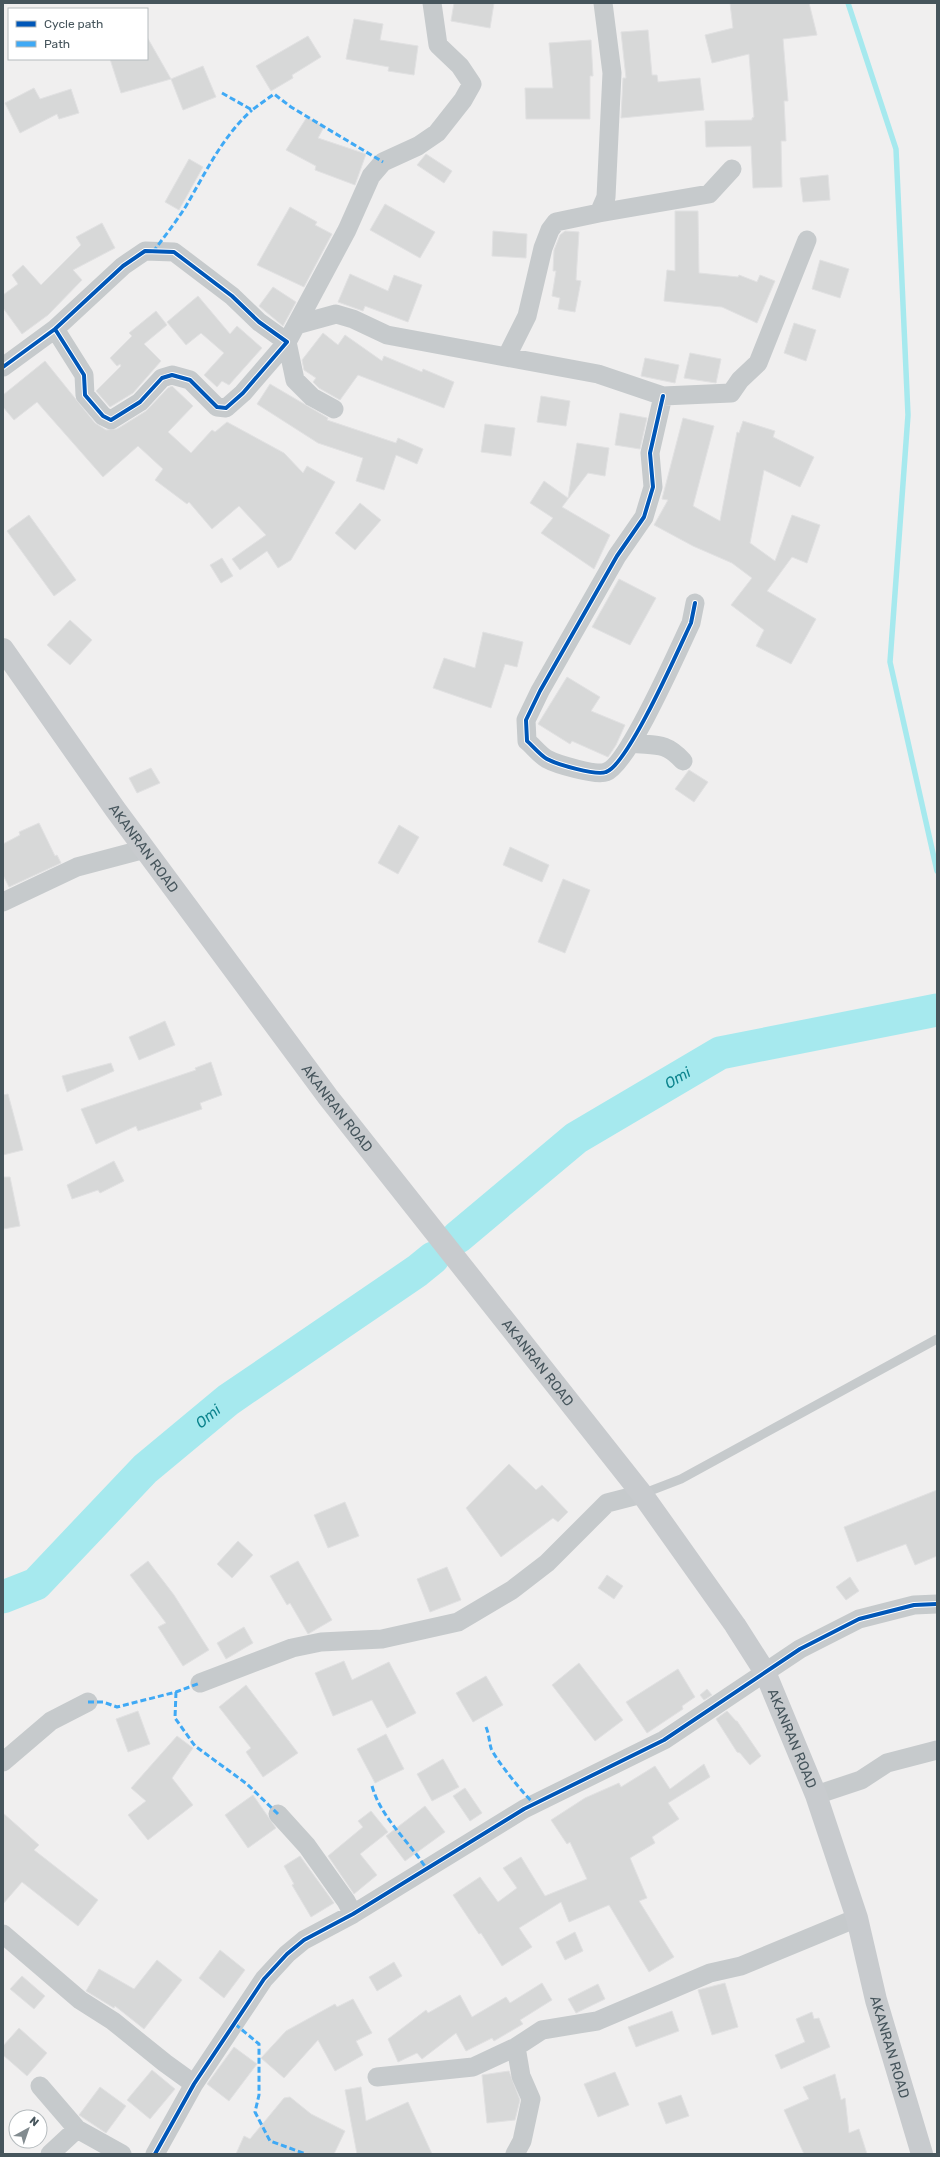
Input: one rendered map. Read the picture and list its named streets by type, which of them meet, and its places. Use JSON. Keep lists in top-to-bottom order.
{
  "streets": {
    "main road": ["AKANRAN ROAD"]
  },
  "water": ["Omi"],
  "legend": ["Cycle path", "Path"],
  "north": "top right"
}
